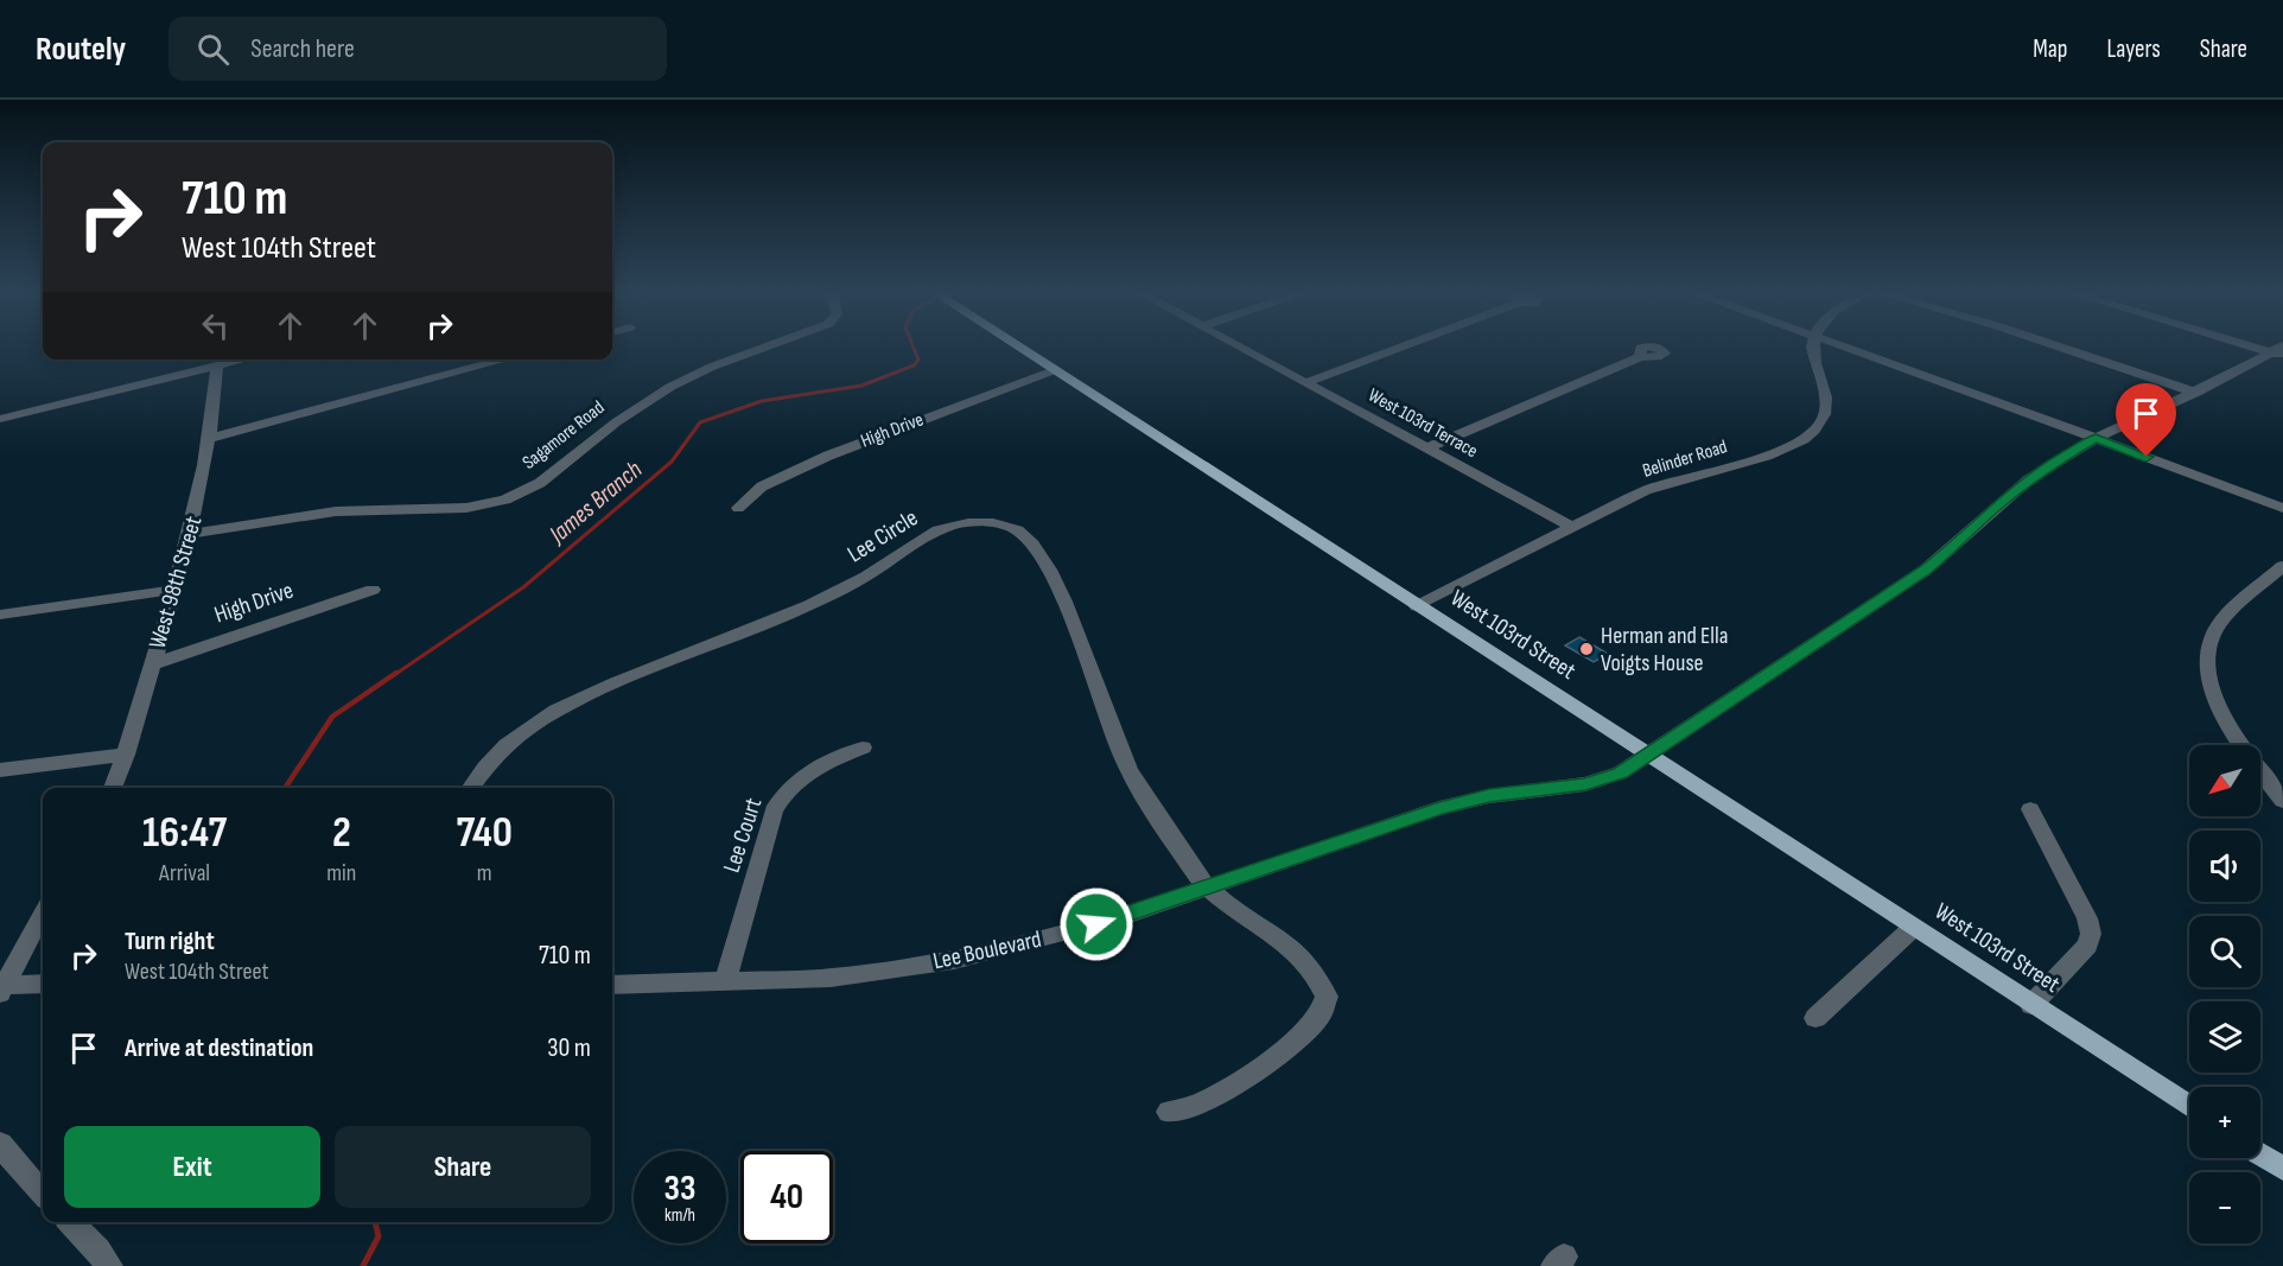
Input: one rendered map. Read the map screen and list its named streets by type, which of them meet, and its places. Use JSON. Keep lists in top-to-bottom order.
{
  "streets": {
    "main road": ["West 103rd Street"],
    "street": [
      "West 103rd Terrace",
      "High Drive",
      "Sagamore Road",
      "Belinder Road",
      "Lee Circle",
      "West 98th Street",
      "Lee Court",
      "Lee Boulevard"
    ]
  },
  "crossings": [
    ["West 103rd Terrace", "Belinder Road"],
    ["High Drive", "West 98th Street"],
    ["High Drive", "West 103rd Street"],
    ["Sagamore Road", "West 98th Street"],
    ["Belinder Road", "West 103rd Street"],
    ["Lee Circle", "Lee Boulevard"],
    ["West 103rd Street", "Lee Boulevard"],
    ["Lee Court", "Lee Boulevard"]
  ],
  "water": ["James Branch"],
  "places": ["Herman and Ella Voigts House"],
  "north": "bottom left",
  "page": {
    "header": "Routely",
    "search": "Search here",
    "nav": ["Map", "Layers", "Share"],
    "turn": ["710 m", "West 104th Street"],
    "map_buttons": ["+", "−"],
    "eta": [
      "16:47",
      "Arrival",
      "2",
      "min",
      "740",
      "m"
    ],
    "list": [
      {
        "name": "Turn right",
        "note": "West 104th Street",
        "value": "710 m"
      },
      {
        "name": "Arrive at destination",
        "value": "30 m"
      }
    ],
    "buttons": ["Exit", "Share"],
    "speed": "33 km/h",
    "limit": "40"
  }
}
